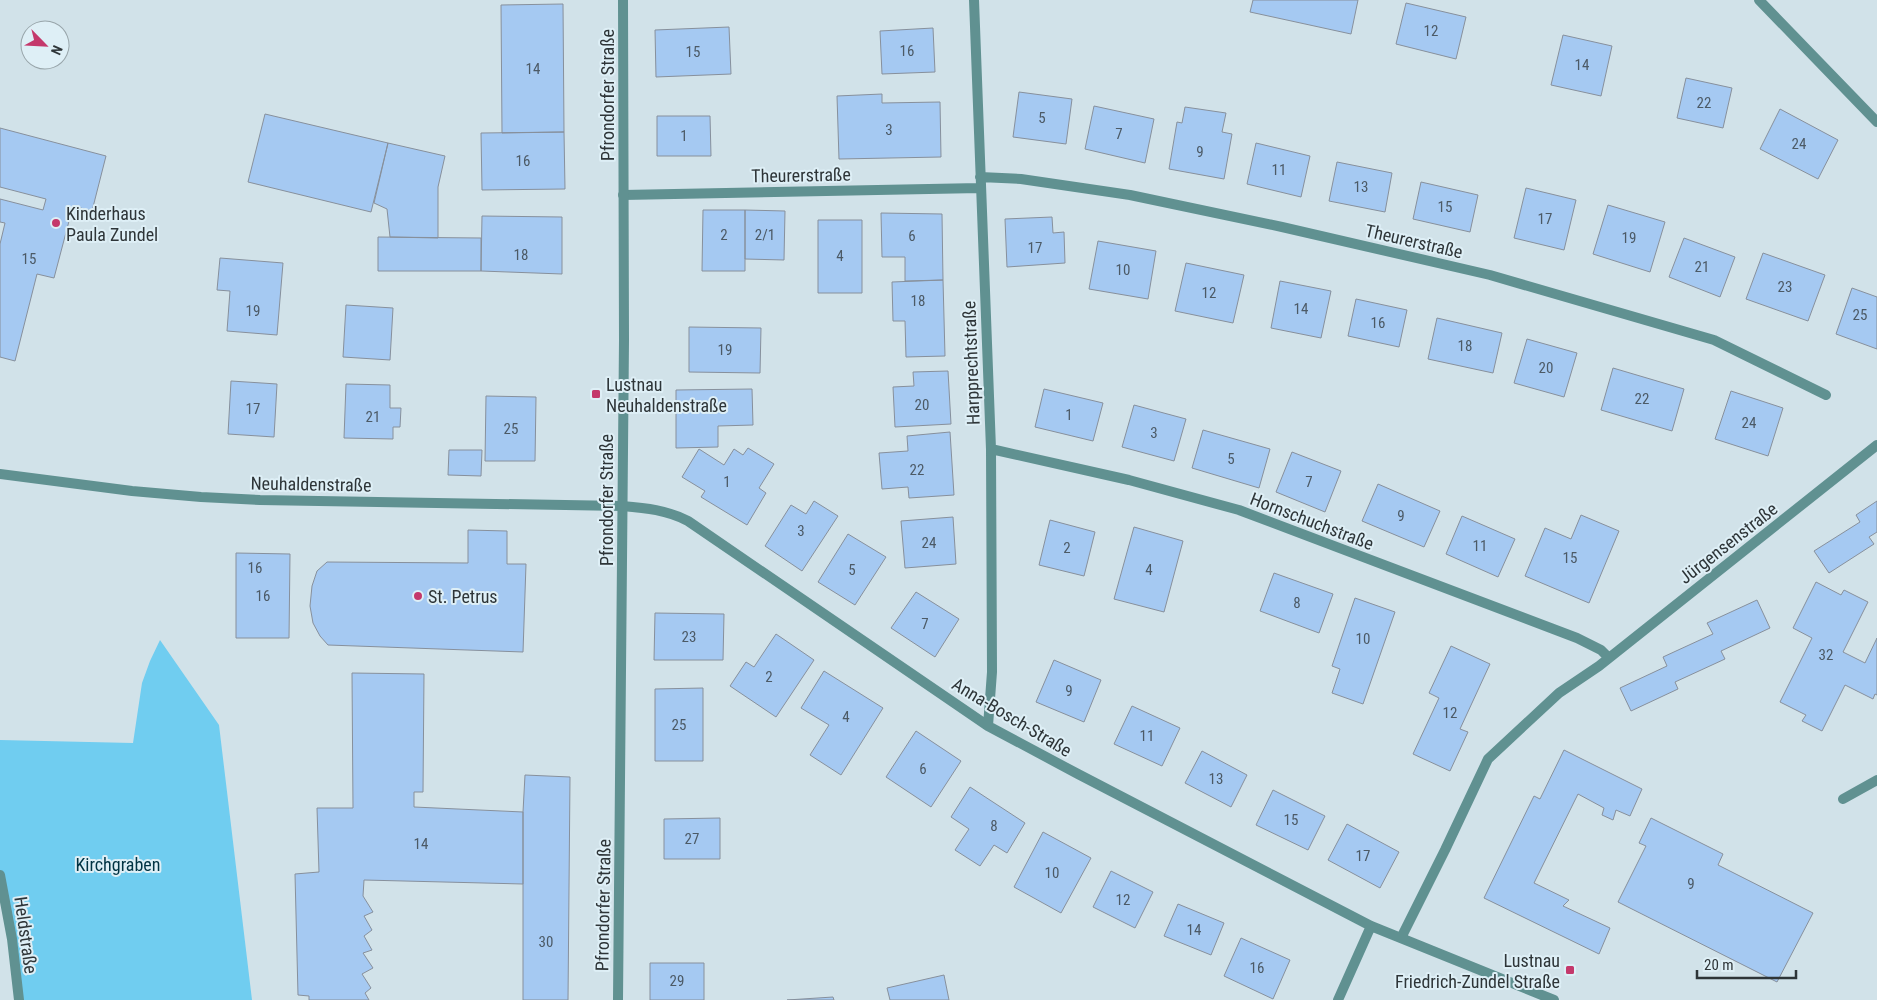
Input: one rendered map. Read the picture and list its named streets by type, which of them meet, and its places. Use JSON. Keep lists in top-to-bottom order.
{
  "streets": {
    "street": [
      "Pfrondorfer Straße",
      "Theurerstraße",
      "Harpprechtstraße",
      "Neuhaldenstraße",
      "Hornschuchstraße",
      "Jürgensenstraße",
      "Anna-Bosch-Straße",
      "Heldstraße"
    ]
  },
  "crossings": [
    ["Pfrondorfer Straße", "Theurerstraße"],
    ["Pfrondorfer Straße", "Neuhaldenstraße"],
    ["Pfrondorfer Straße", "Anna-Bosch-Straße"],
    ["Theurerstraße", "Harpprechtstraße"],
    ["Harpprechtstraße", "Hornschuchstraße"],
    ["Harpprechtstraße", "Anna-Bosch-Straße"],
    ["Neuhaldenstraße", "Anna-Bosch-Straße"],
    ["Hornschuchstraße", "Jürgensenstraße"],
    ["Jürgensenstraße", "Anna-Bosch-Straße"]
  ],
  "parks": ["Kirchgraben"],
  "places": {
    "other": ["Kinderhaus Paula Zundel", "St. Petrus"],
    "transit": ["Lustnau Neuhaldenstraße", "Lustnau Friedrich-Zundel Straße"]
  },
  "house_numbers": [
    "12",
    "16",
    "15",
    "14",
    "14",
    "22",
    "5",
    "3",
    "7",
    "1",
    "24",
    "9",
    "16",
    "11",
    "13",
    "15",
    "17",
    "2",
    "2/1",
    "6",
    "19",
    "17",
    "18",
    "4",
    "15",
    "21",
    "10",
    "23",
    "12",
    "18",
    "14",
    "19",
    "25",
    "16",
    "18",
    "19",
    "20",
    "22",
    "20",
    "17",
    "1",
    "21",
    "24",
    "25",
    "3",
    "5",
    "22",
    "1",
    "7",
    "9",
    "3",
    "24",
    "11",
    "2",
    "15",
    "16",
    "5",
    "4",
    "16",
    "8",
    "7",
    "23",
    "10",
    "32",
    "2",
    "9",
    "12",
    "4",
    "25",
    "11",
    "6",
    "13",
    "15",
    "8",
    "27",
    "14",
    "17",
    "10",
    "9",
    "12",
    "14",
    "30",
    "16",
    "29"
  ],
  "scale_bar": "20 m",
  "north": "bottom right"
}
